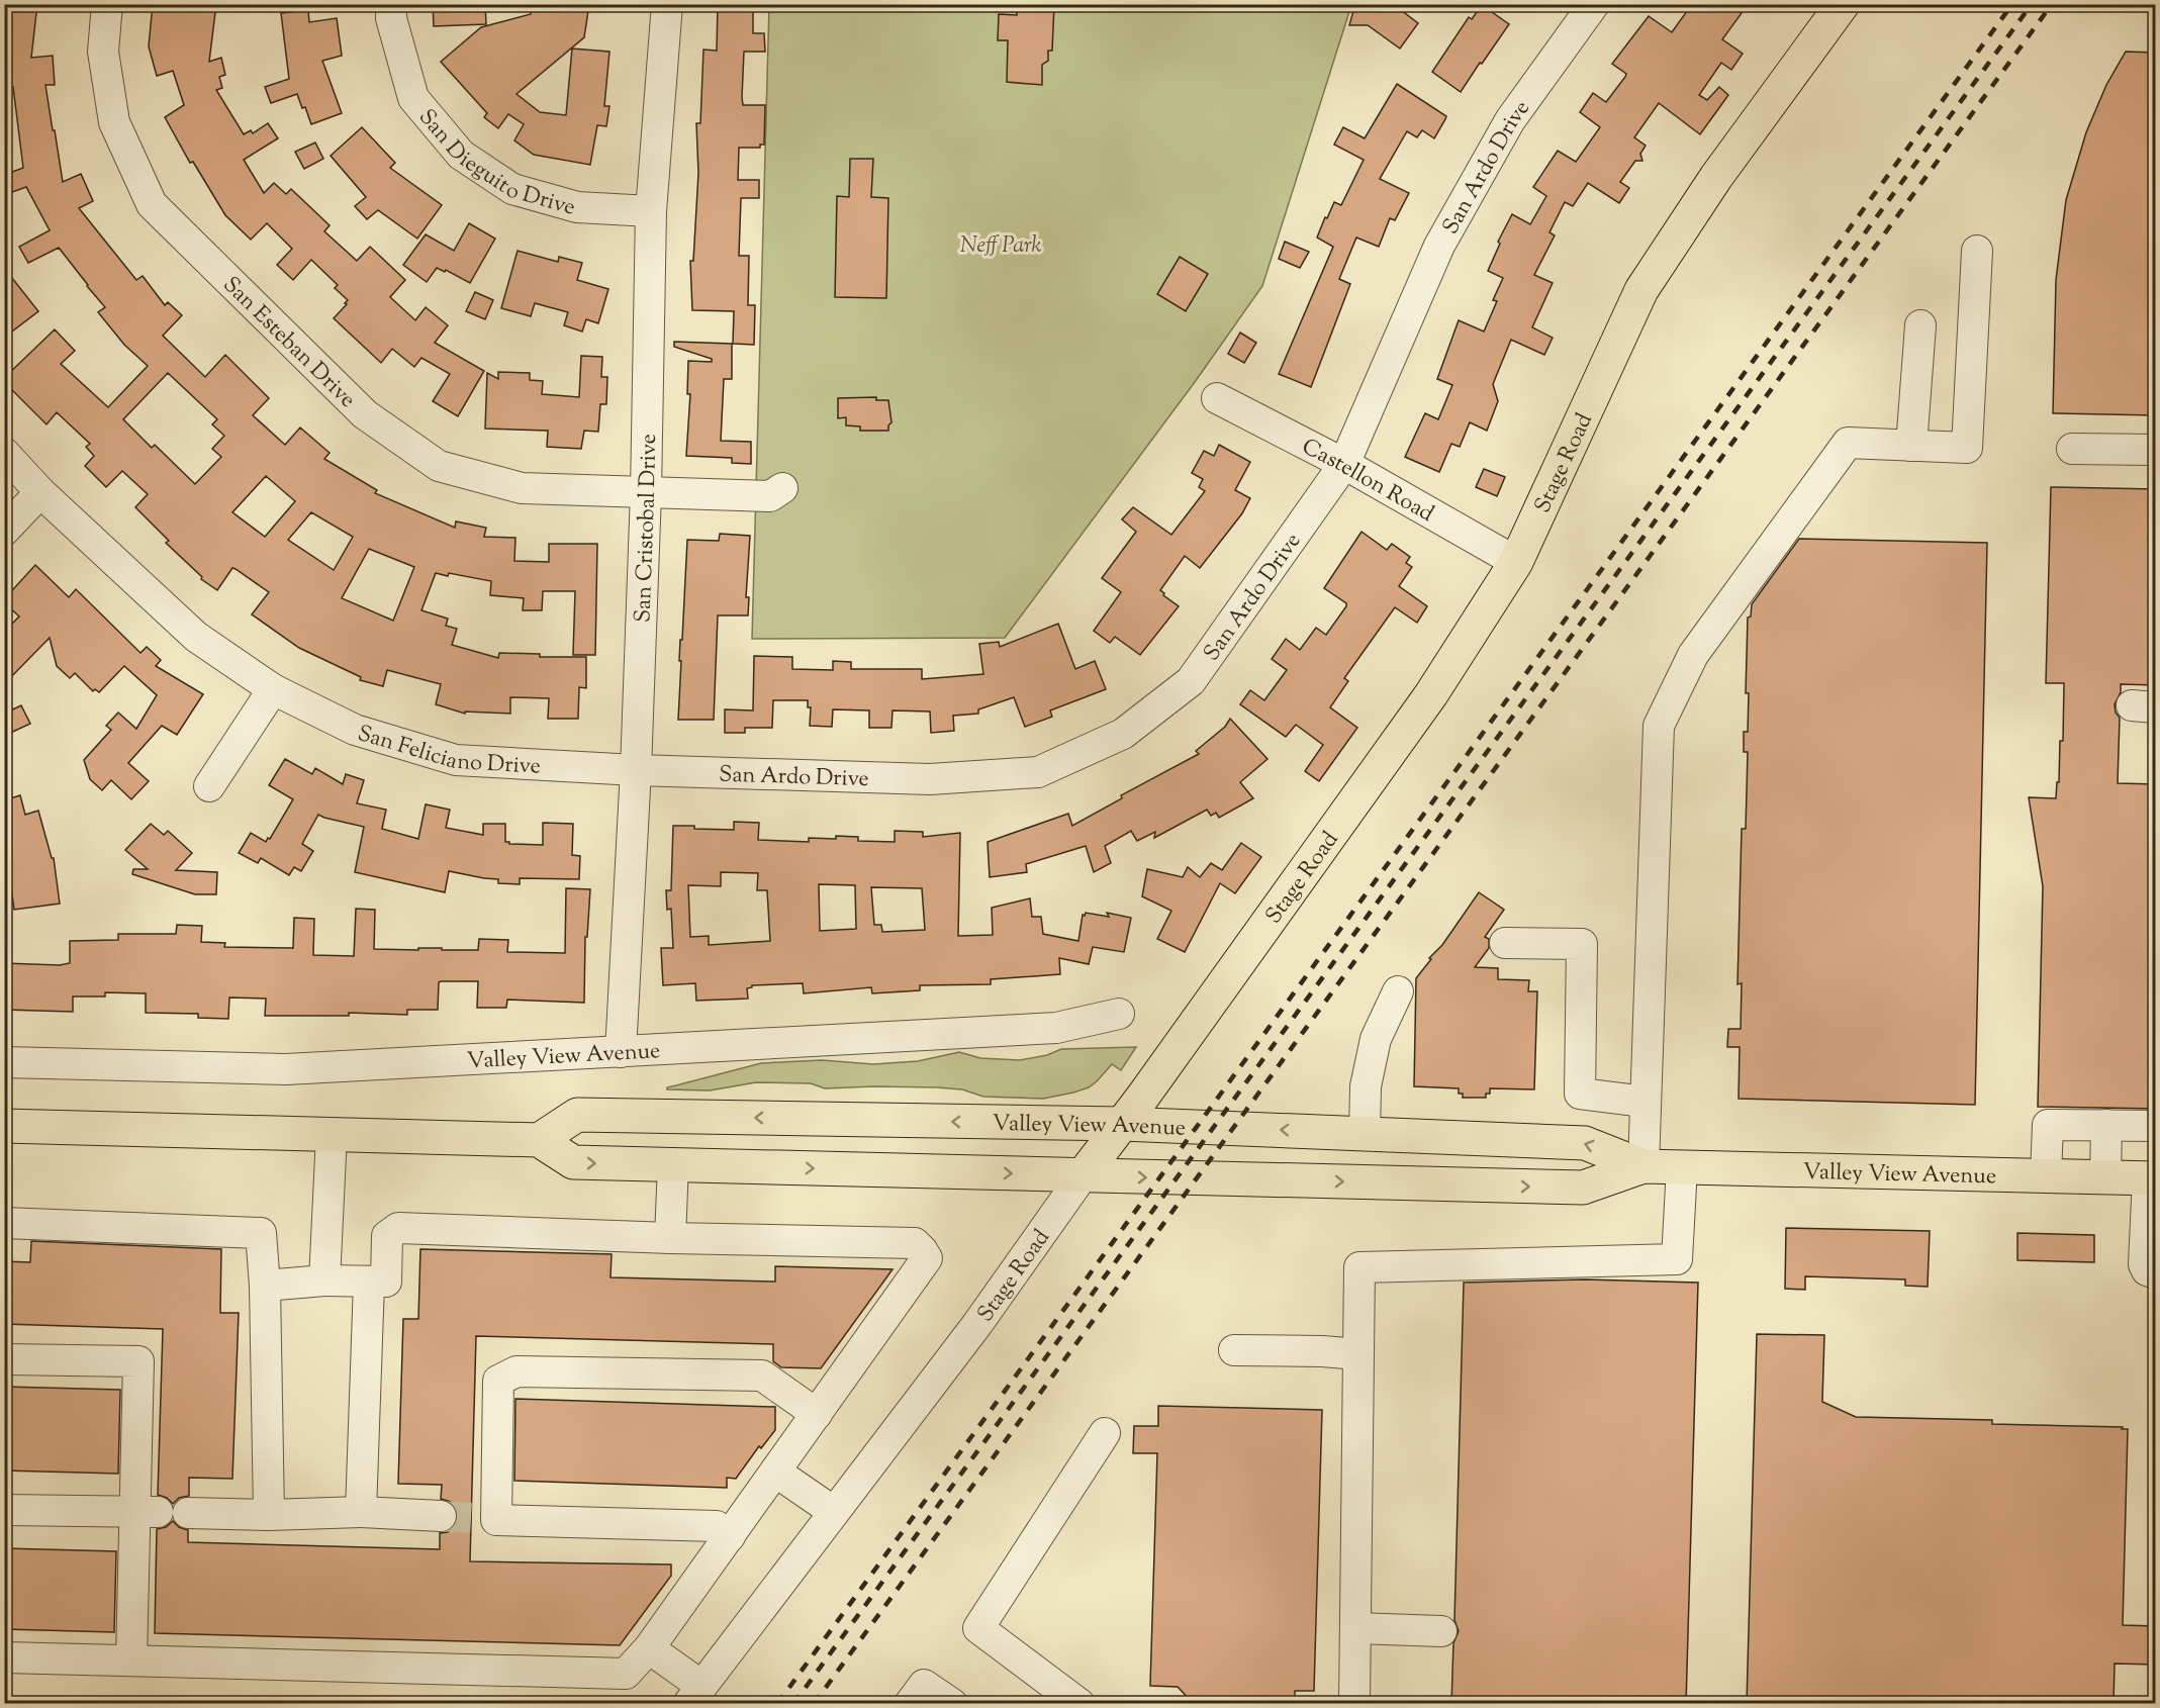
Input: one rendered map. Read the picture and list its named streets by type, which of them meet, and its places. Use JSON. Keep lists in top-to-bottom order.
{
  "streets": {
    "main road": ["Stage Road", "Valley View Avenue"],
    "street": [
      "San Dieguito Drive",
      "San Ardo Drive",
      "San Esteban Drive",
      "Castellon Road",
      "San Cristobal Drive",
      "San Feliciano Drive"
    ]
  },
  "crossings": [
    ["San Dieguito Drive", "San Cristobal Drive"],
    ["San Ardo Drive", "Castellon Road"],
    ["San Ardo Drive", "San Cristobal Drive"],
    ["San Ardo Drive", "San Feliciano Drive"],
    ["San Esteban Drive", "San Cristobal Drive"],
    ["Stage Road", "Castellon Road"],
    ["Stage Road", "Valley View Avenue"],
    ["San Cristobal Drive", "San Feliciano Drive"],
    ["San Cristobal Drive", "Valley View Avenue"]
  ],
  "parks": ["Neff Park"]
}
